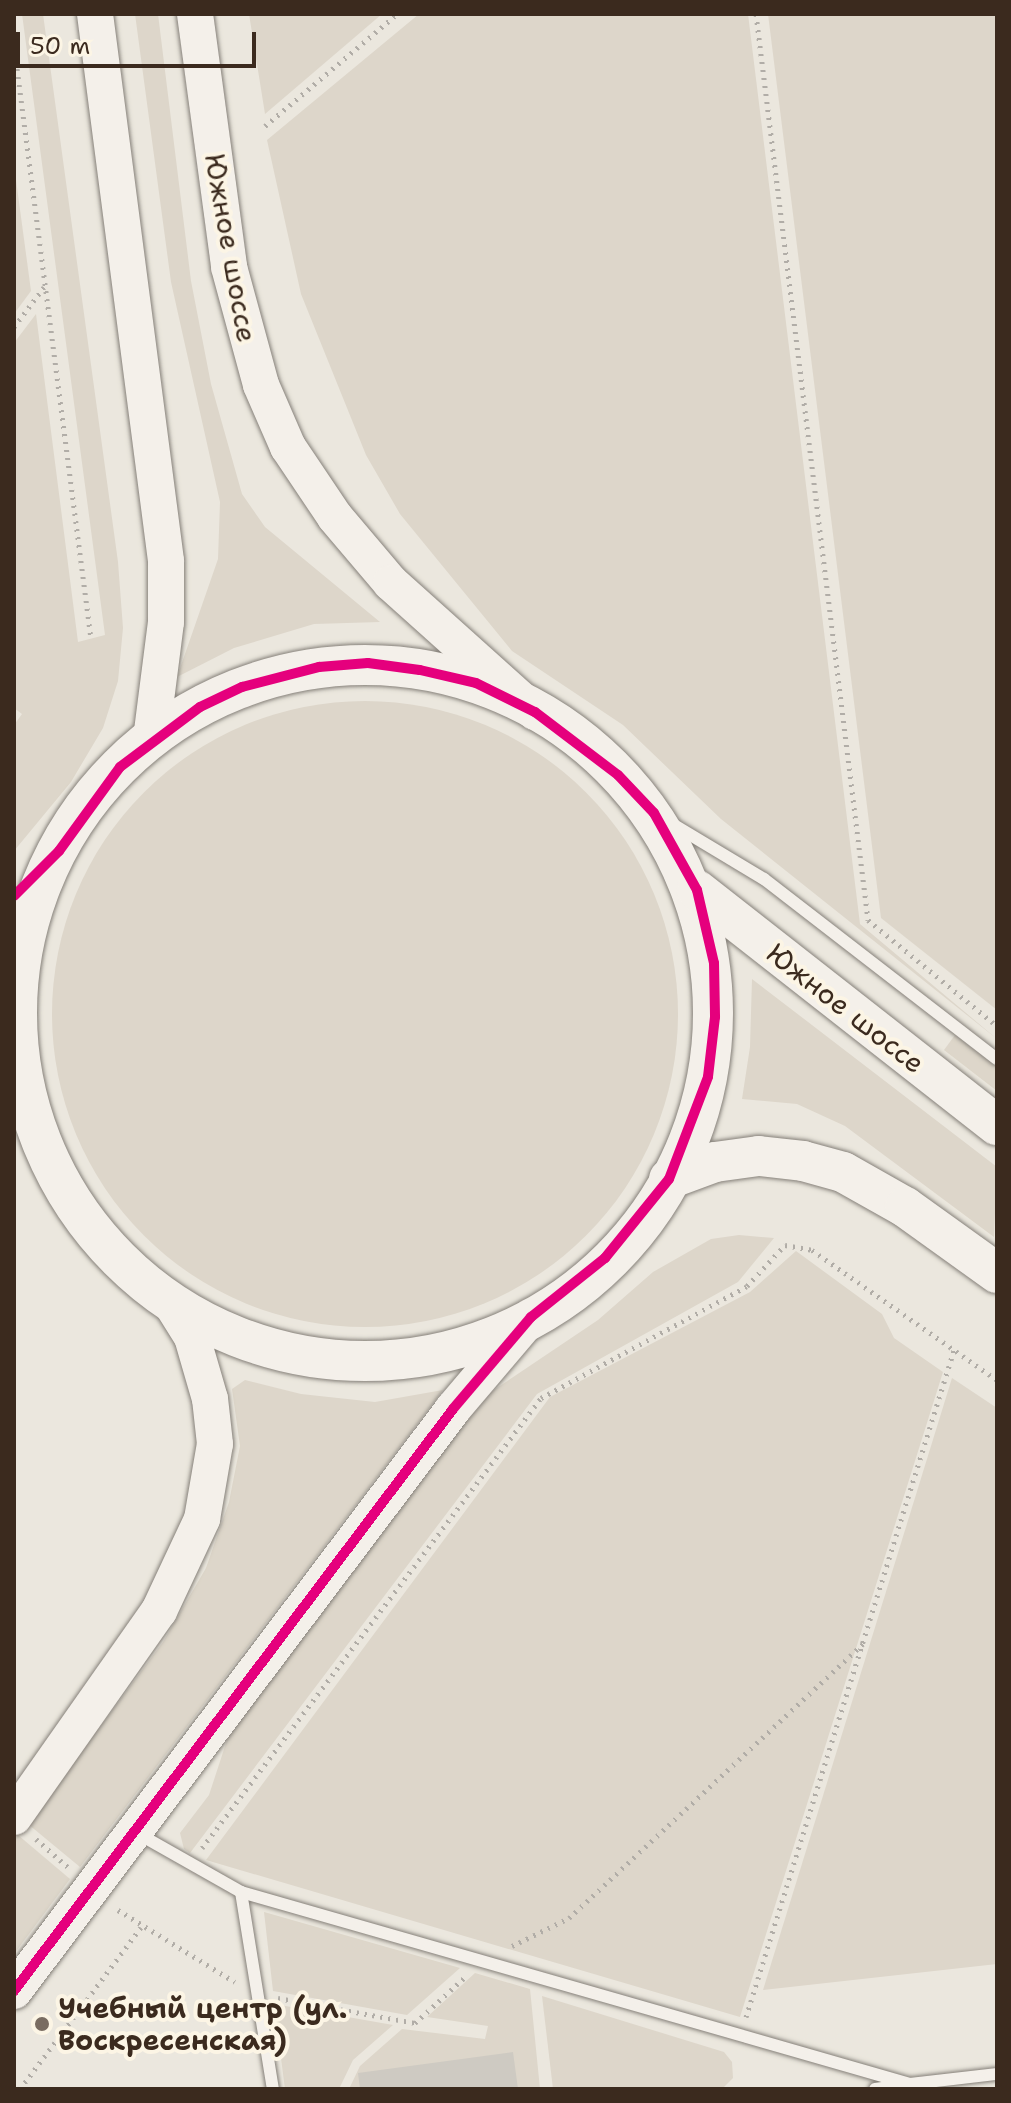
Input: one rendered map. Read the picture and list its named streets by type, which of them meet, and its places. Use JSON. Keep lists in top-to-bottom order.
{
  "streets": {
    "main road": ["Южное шоссе"]
  },
  "places": ["Учебный центр (ул. Воскресенская)"],
  "scale_bar": "50 m"
}
